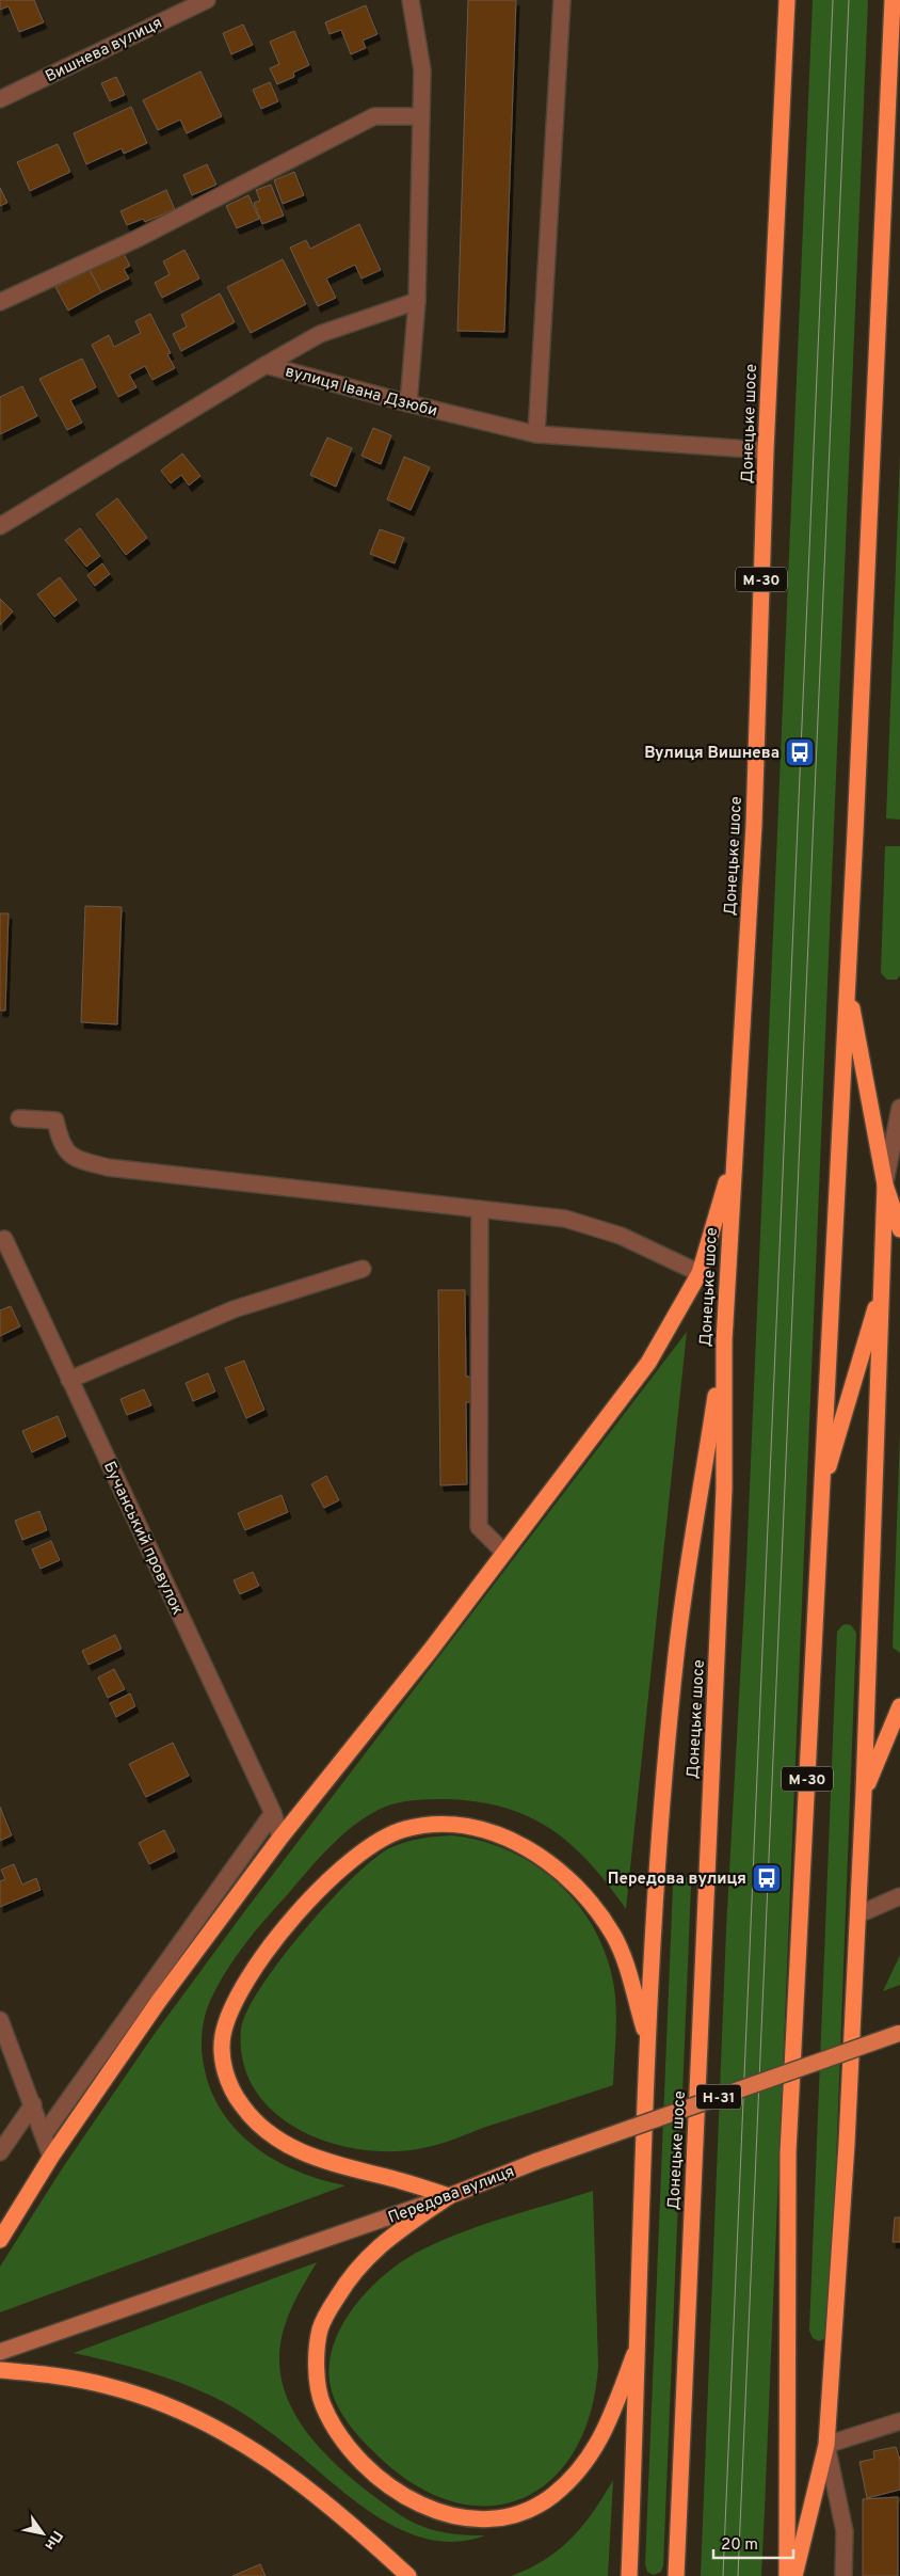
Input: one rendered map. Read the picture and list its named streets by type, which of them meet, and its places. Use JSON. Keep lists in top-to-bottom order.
{
  "streets": {
    "highway": ["Донецьке шосе", "М-30"],
    "main road": ["Н-31", "Передова вулиця"],
    "street": ["Вишнева вулиця", "вулиця Івана Дзюби", "Бучанський провулок"]
  },
  "crossings": [
    ["вулиця Івана Дзюби", "Донецьке шосе"]
  ],
  "places": {
    "bus stop": ["Вулиця Вишнева", "Передова вулиця"]
  },
  "scale_bar": "20 m",
  "north": "bottom right"
}
